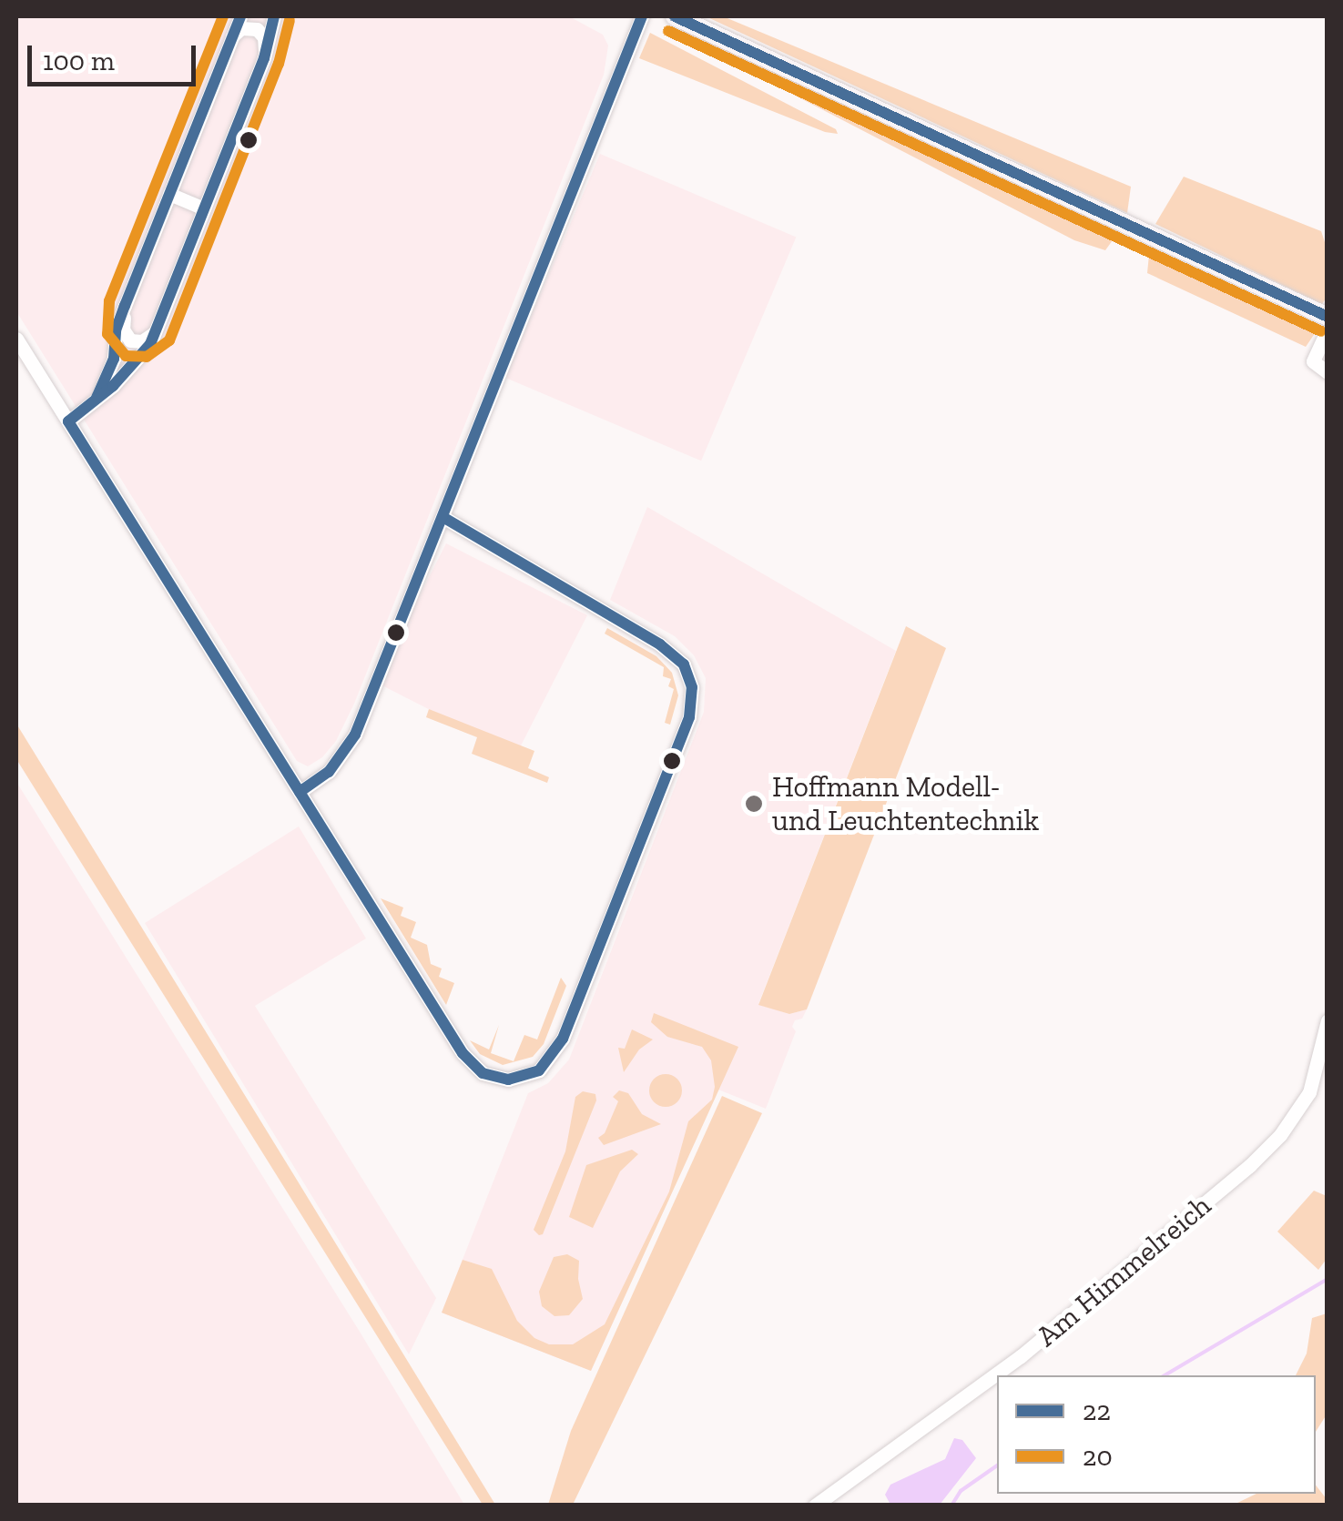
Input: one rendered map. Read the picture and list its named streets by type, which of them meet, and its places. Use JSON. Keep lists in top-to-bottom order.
{
  "streets": {
    "street": ["Am Himmelreich"]
  },
  "places": ["Hoffmann Modell- und Leuchtentechnik"],
  "lines": ["transit line 22", "transit line 20"],
  "legend": ["22", "20"],
  "scale_bar": "100 m"
}
